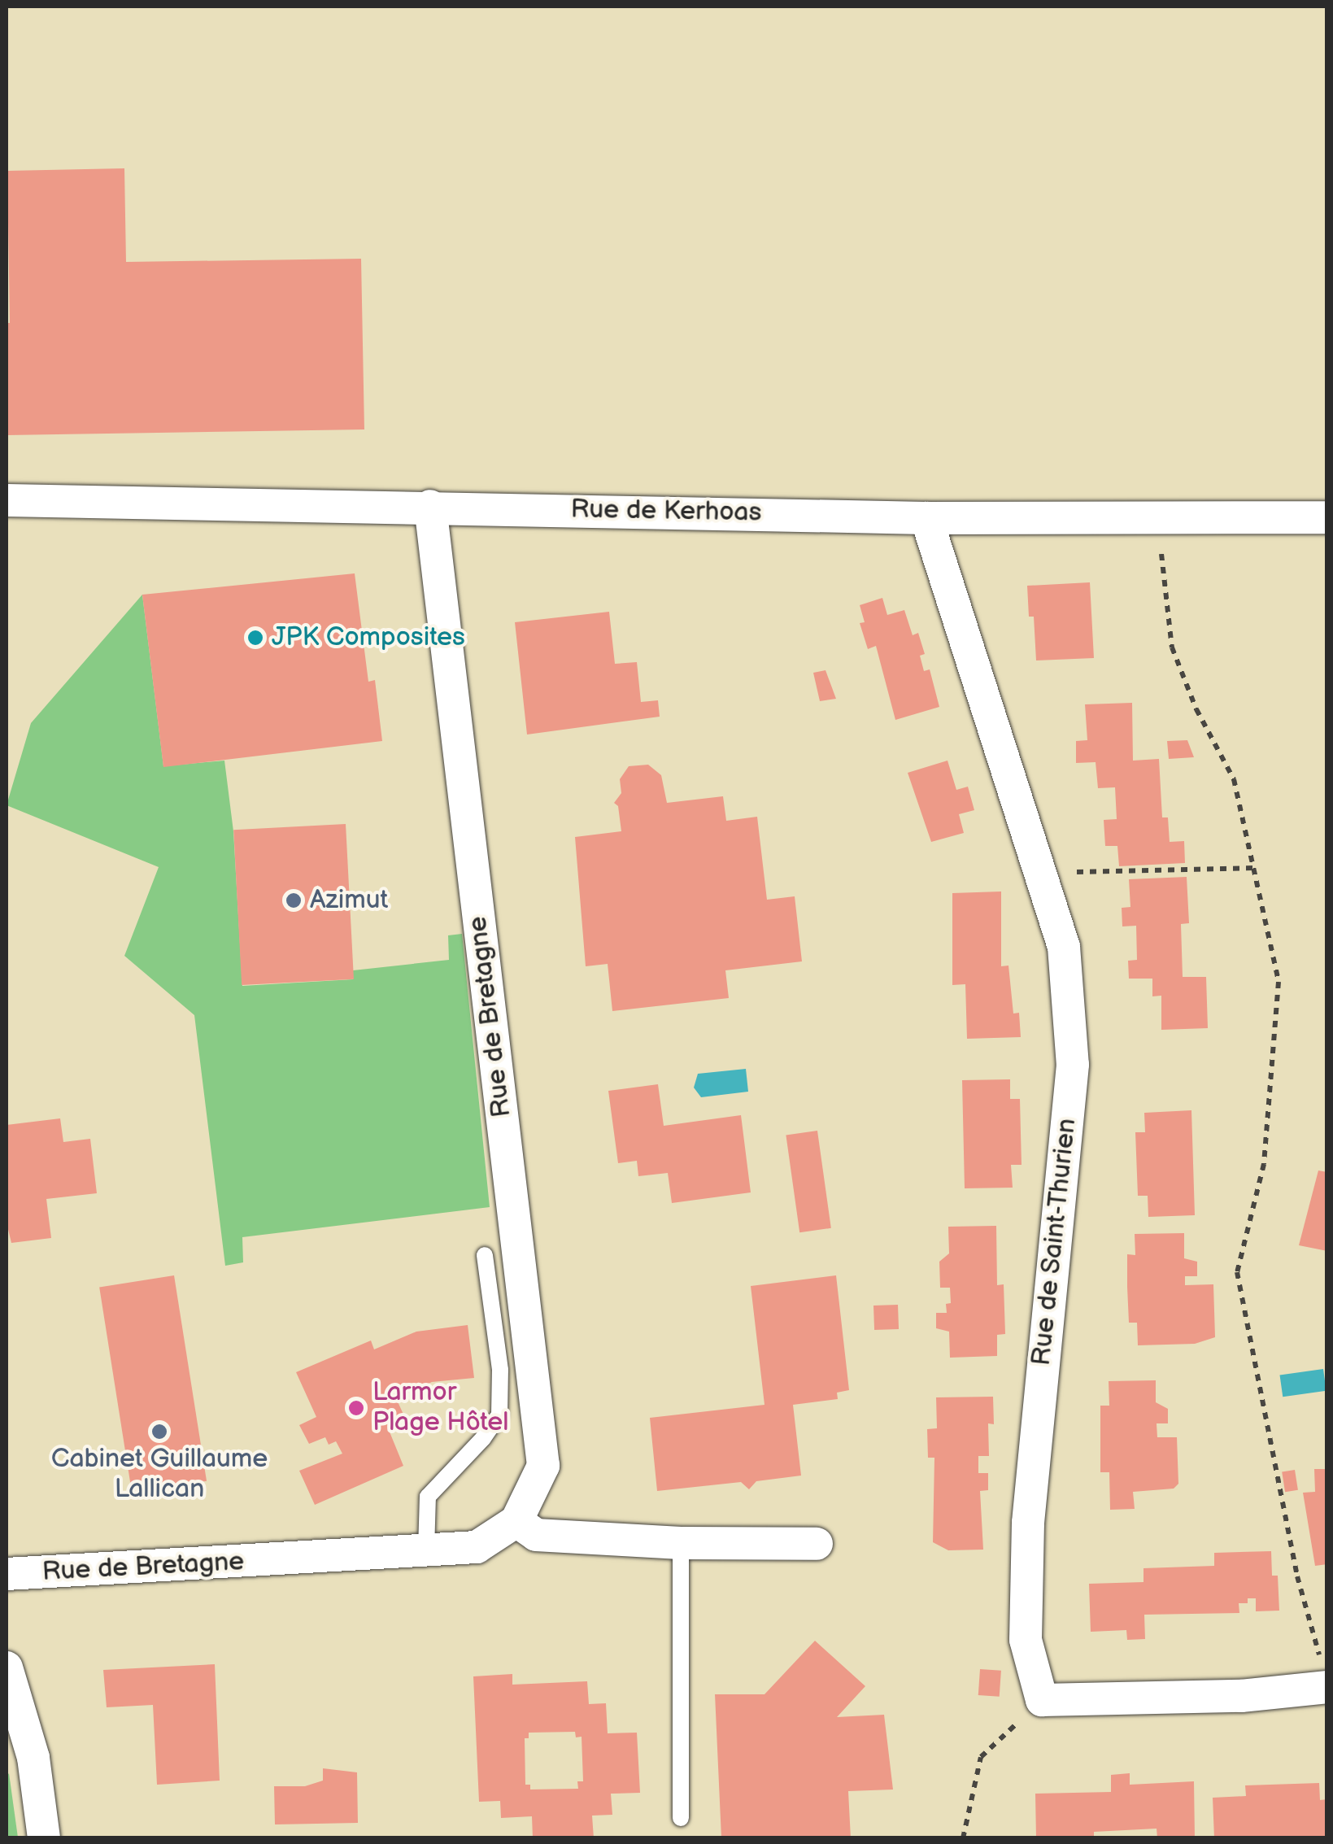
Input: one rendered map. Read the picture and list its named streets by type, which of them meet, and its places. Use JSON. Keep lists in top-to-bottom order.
{
  "streets": {
    "street": ["Rue de Kerhoas", "Rue de Bretagne", "Rue de Saint-Thurien"]
  },
  "crossings": [
    ["Rue de Kerhoas", "Rue de Bretagne"],
    ["Rue de Kerhoas", "Rue de Saint-Thurien"]
  ],
  "places": [
    "JPK Composites",
    "Azimut",
    "Larmor Plage Hôtel",
    "Cabinet Guillaume Lallican"
  ]
}
